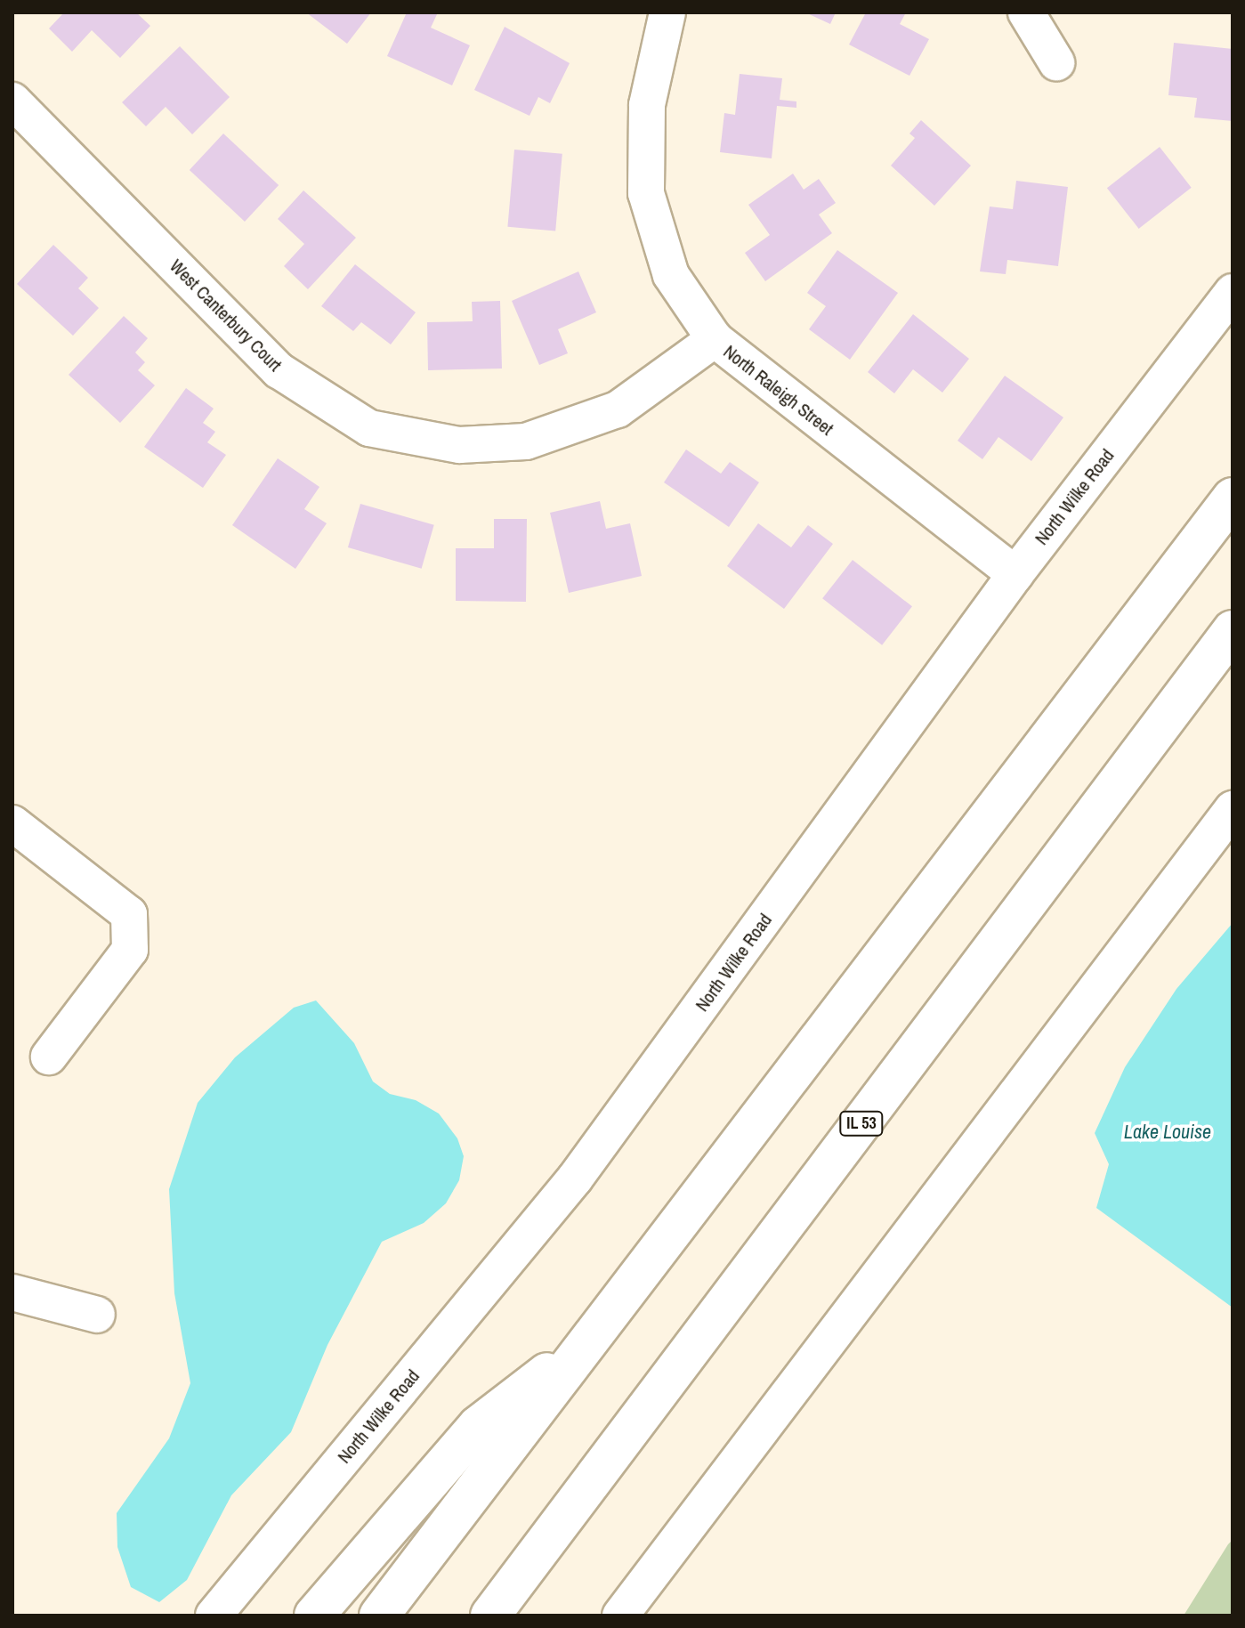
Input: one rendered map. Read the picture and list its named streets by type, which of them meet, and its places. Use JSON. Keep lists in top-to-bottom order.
{
  "streets": {
    "highway": ["IL 53"],
    "street": ["West Canterbury Court", "North Raleigh Street", "North Wilke Road"]
  },
  "crossings": [
    ["West Canterbury Court", "North Raleigh Street"],
    ["North Raleigh Street", "North Wilke Road"]
  ],
  "water": ["Lake Louise"]
}
